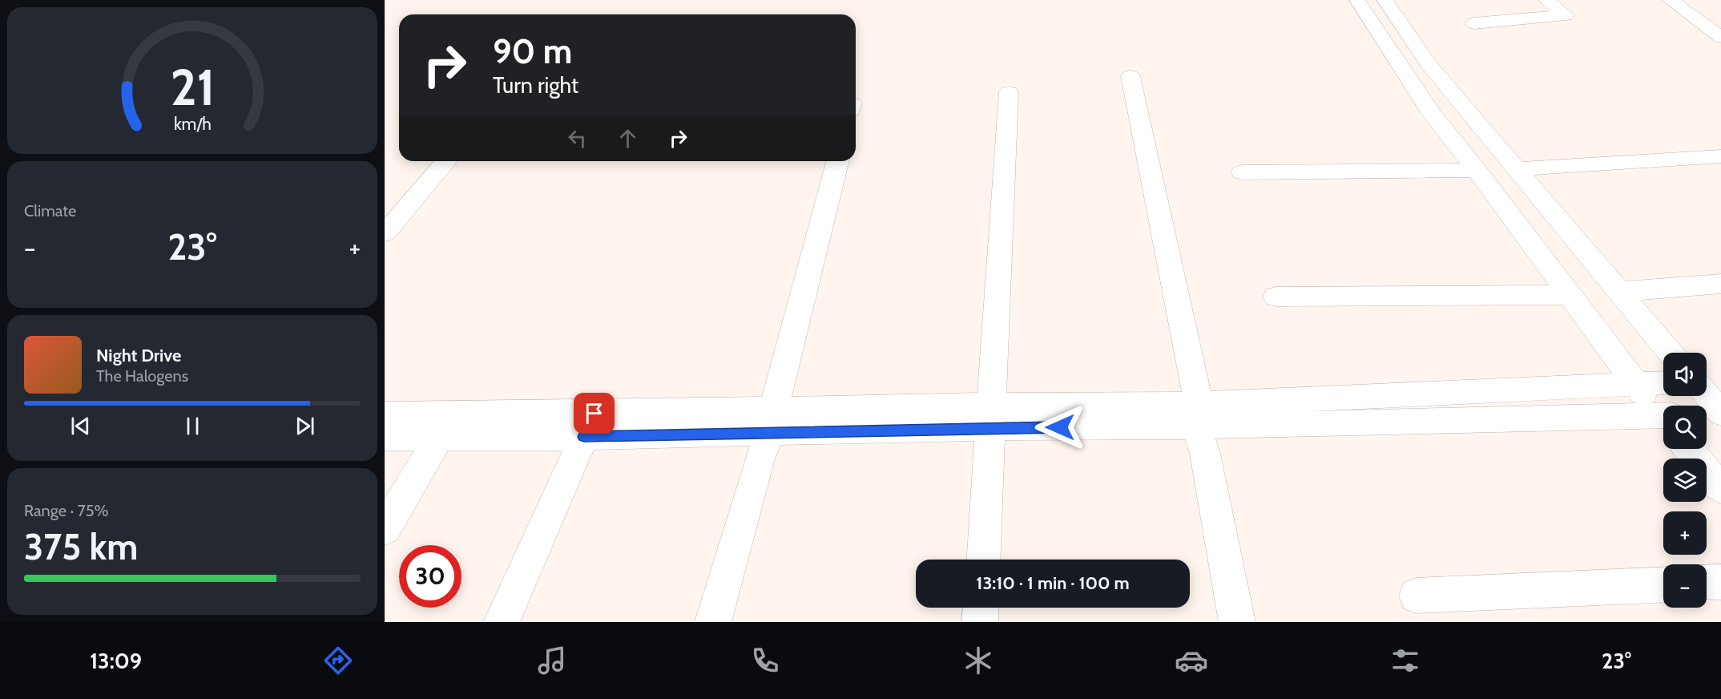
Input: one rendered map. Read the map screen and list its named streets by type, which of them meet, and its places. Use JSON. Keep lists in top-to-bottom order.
{
  "page": {
    "turn": ["90 m", "Turn right"],
    "tile": [
      "Climate",
      ["Range · 75%", "375 km"]
    ],
    "heat": ["−", "23°", "+"],
    "song": ["Night Drive", "The Halogens"],
    "map_buttons": ["+", "−"],
    "limit": "30",
    "trip": "13:10 · 1 min · 100 m",
    "tabs": ["13:09", "23°"],
    "gauge": ["21", "km/h"]
  }
}
